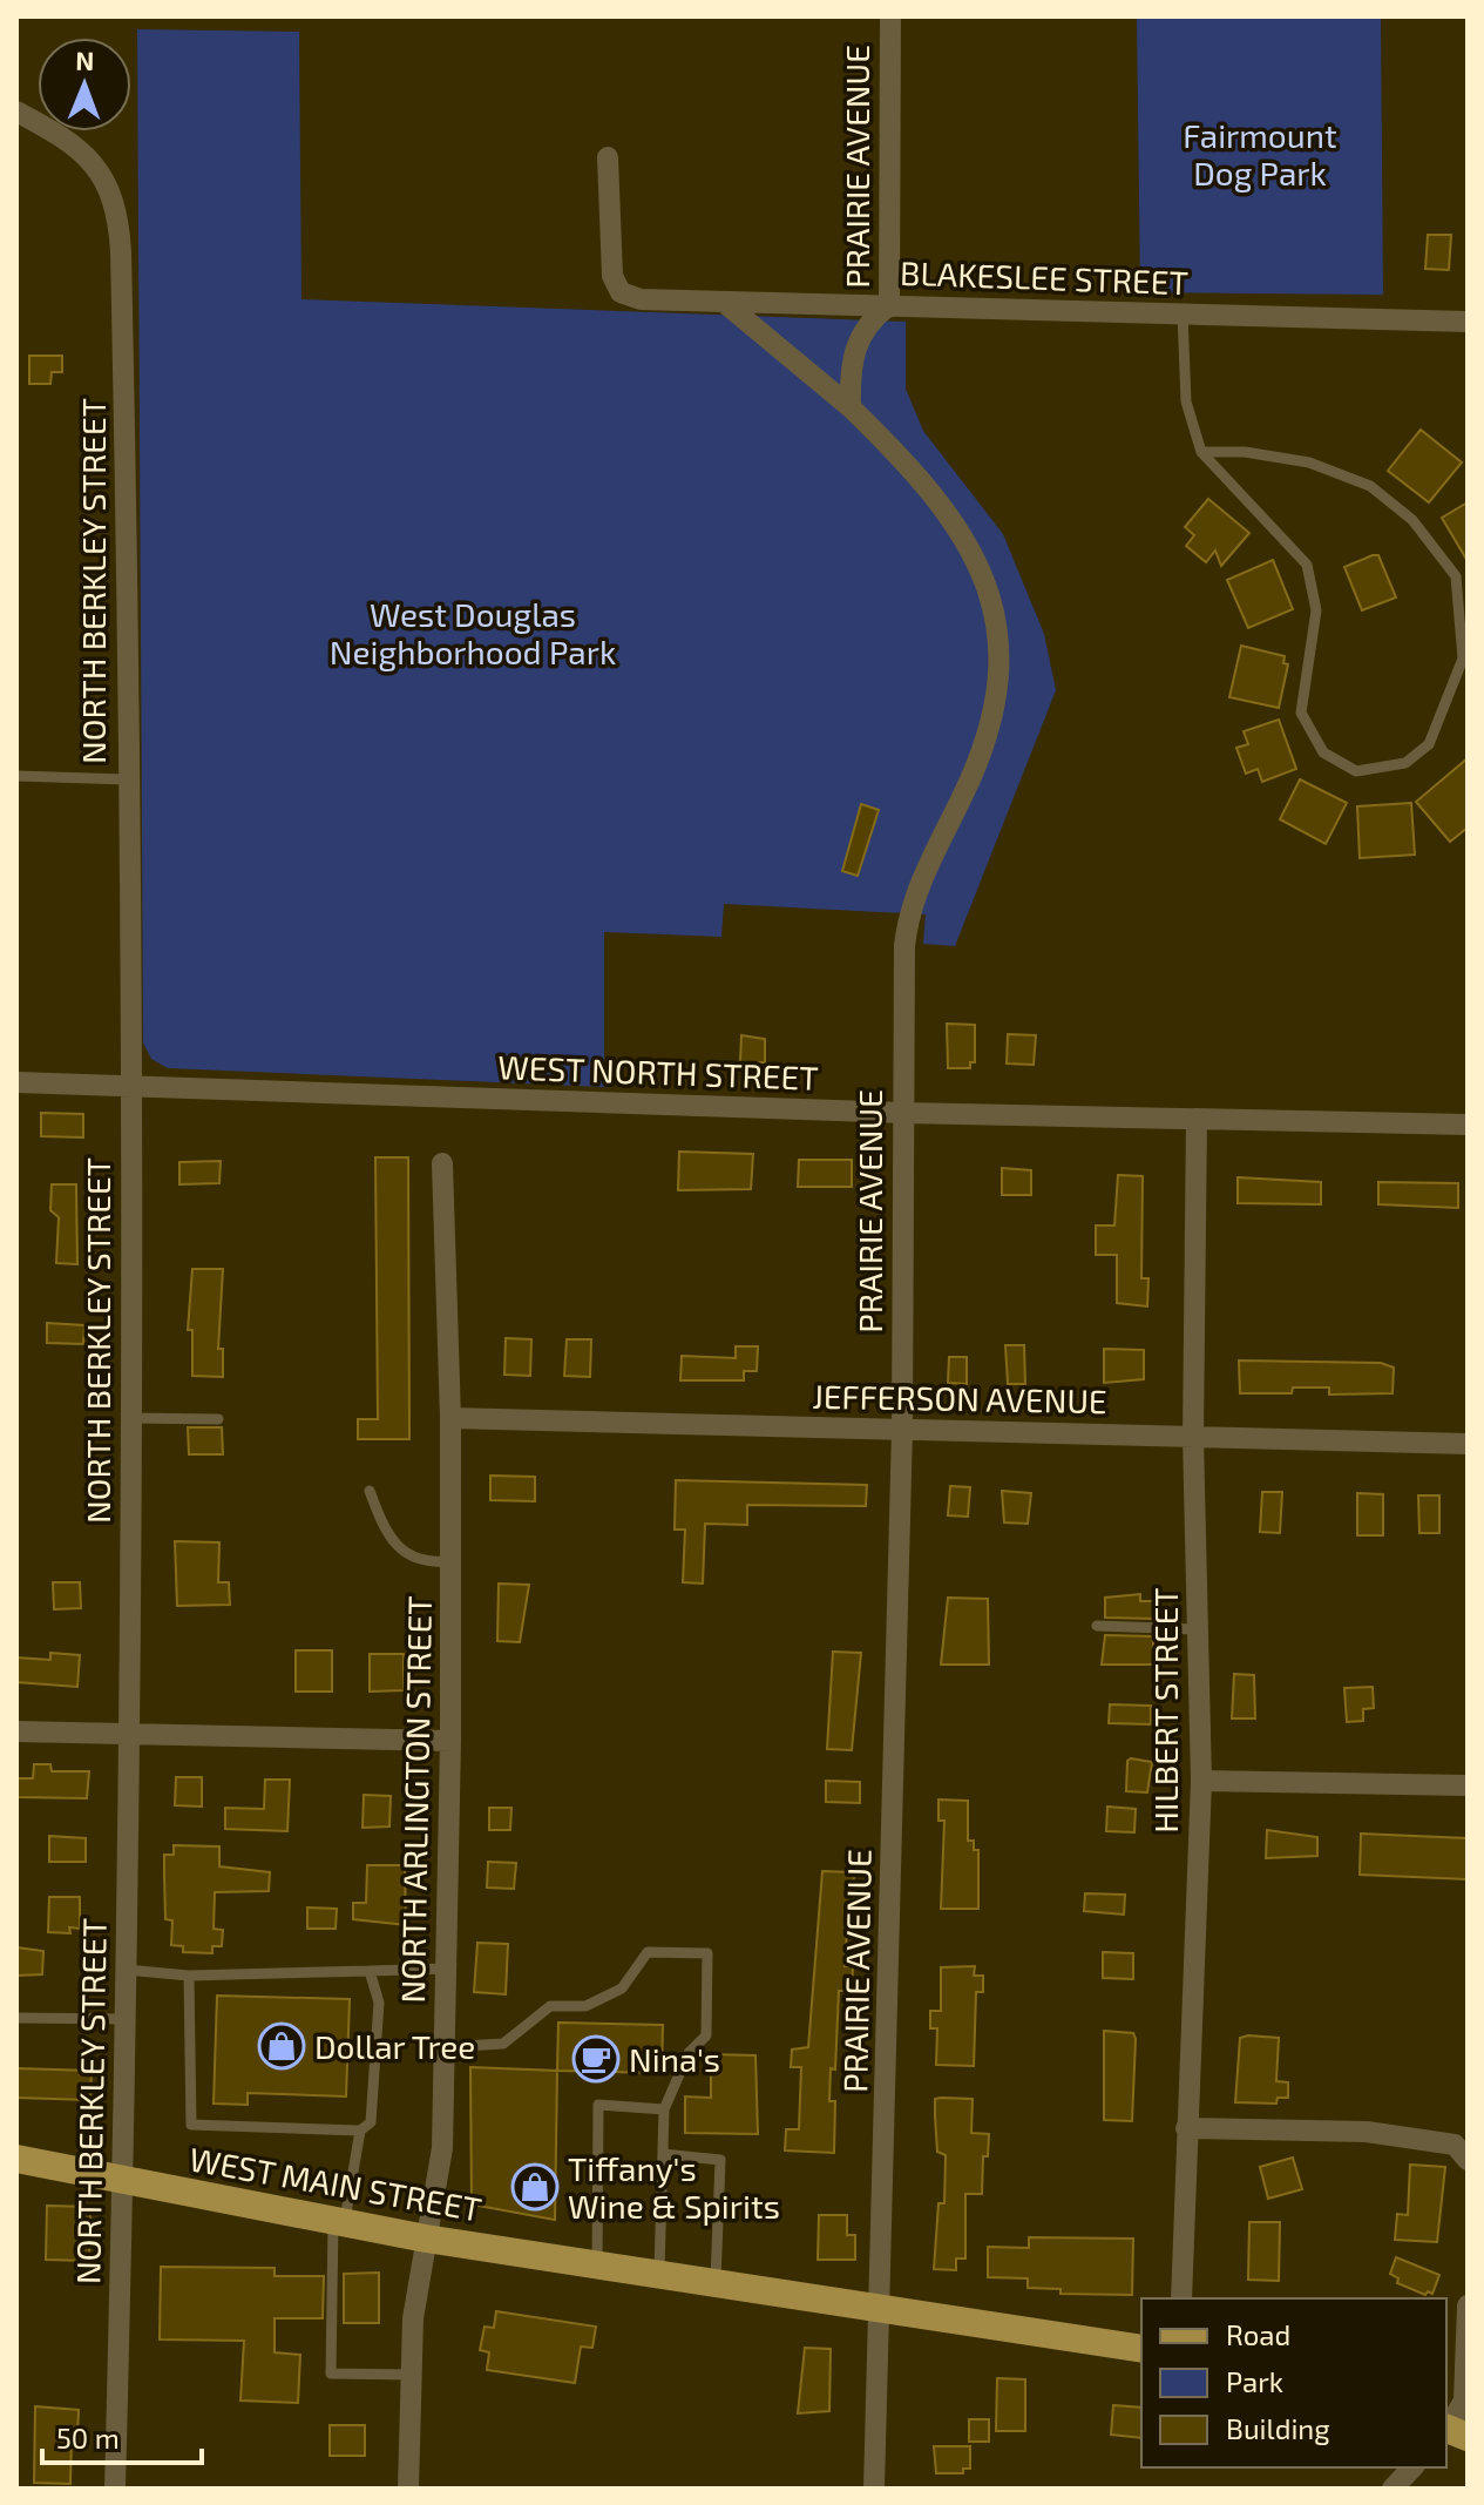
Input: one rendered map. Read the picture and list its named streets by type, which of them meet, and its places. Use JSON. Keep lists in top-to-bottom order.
{
  "streets": {
    "main road": ["WEST MAIN STREET"],
    "street": [
      "PRAIRIE AVENUE",
      "BLAKESLEE STREET",
      "NORTH BERKLEY STREET",
      "WEST NORTH STREET",
      "JEFFERSON AVENUE",
      "HILBERT STREET",
      "NORTH ARLINGTON STREET"
    ]
  },
  "crossings": [
    ["PRAIRIE AVENUE", "BLAKESLEE STREET"],
    ["PRAIRIE AVENUE", "WEST NORTH STREET"],
    ["PRAIRIE AVENUE", "JEFFERSON AVENUE"],
    ["PRAIRIE AVENUE", "WEST MAIN STREET"],
    ["NORTH BERKLEY STREET", "WEST NORTH STREET"],
    ["NORTH BERKLEY STREET", "WEST MAIN STREET"],
    ["WEST NORTH STREET", "HILBERT STREET"],
    ["JEFFERSON AVENUE", "HILBERT STREET"],
    ["JEFFERSON AVENUE", "NORTH ARLINGTON STREET"],
    ["NORTH ARLINGTON STREET", "WEST MAIN STREET"]
  ],
  "parks": ["Fairmount Dog Park", "West Douglas Neighborhood Park"],
  "places": {
    "shop": ["Dollar Tree", "Tiffany's Wine & Spirits"],
    "cafe": ["Nina's"]
  },
  "legend": ["Road", "Park", "Building"],
  "scale_bar": "50 m",
  "north": "top"
}
